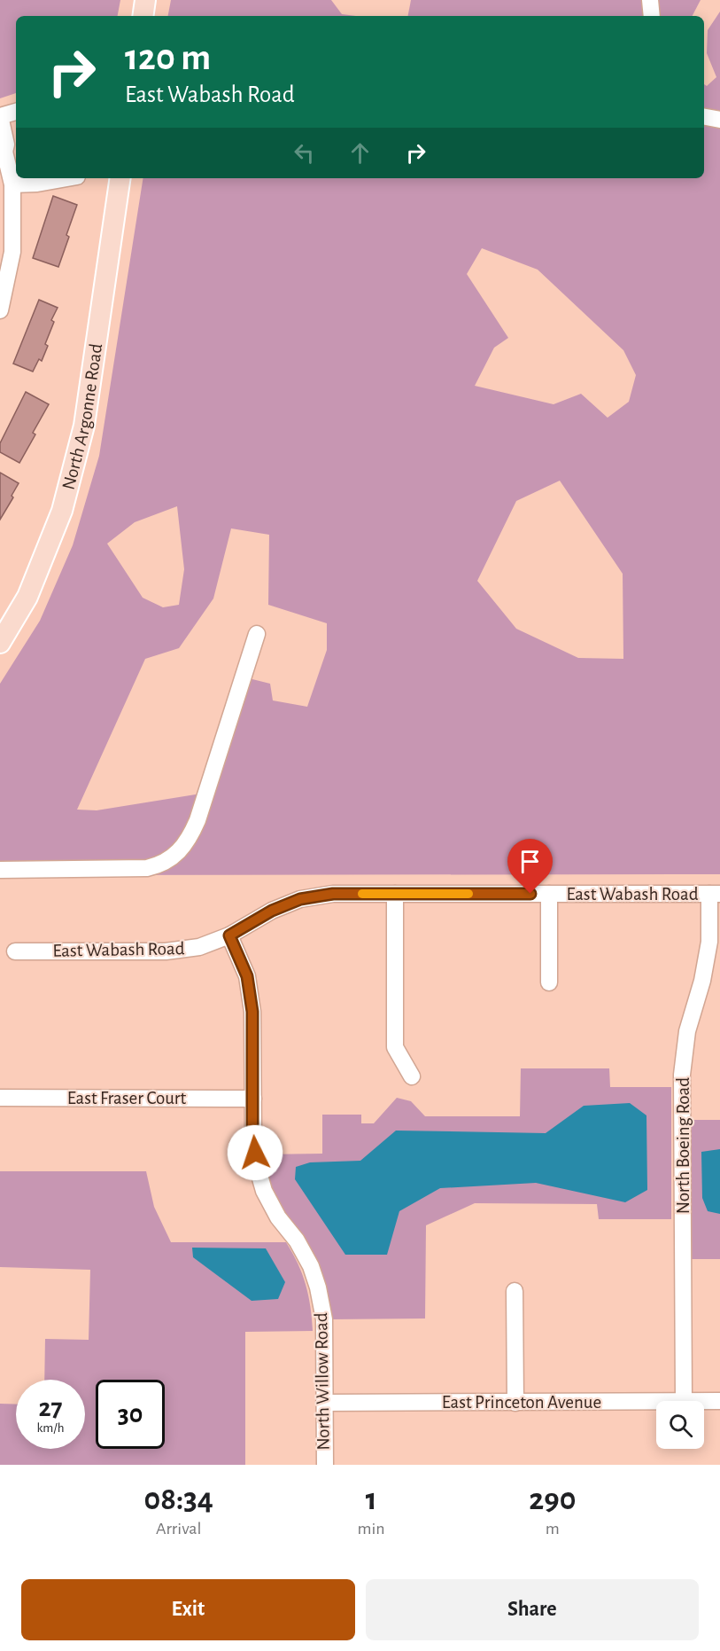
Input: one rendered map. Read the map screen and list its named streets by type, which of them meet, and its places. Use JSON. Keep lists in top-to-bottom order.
{
  "streets": {
    "main road": ["North Argonne Road"],
    "street": [
      "East Wabash Road",
      "East Fraser Court",
      "North Boeing Road",
      "North Willow Road",
      "East Princeton Avenue"
    ]
  },
  "crossings": [
    ["East Wabash Road", "North Boeing Road"],
    ["East Wabash Road", "North Willow Road"],
    ["East Fraser Court", "North Willow Road"],
    ["North Willow Road", "East Princeton Avenue"]
  ],
  "page": {
    "turn": ["120 m", "East Wabash Road"],
    "speed": "27 km/h",
    "limit": "30",
    "eta": [
      "08:34",
      "Arrival",
      "1",
      "min",
      "290",
      "m"
    ],
    "buttons": ["Exit", "Share"]
  }
}
